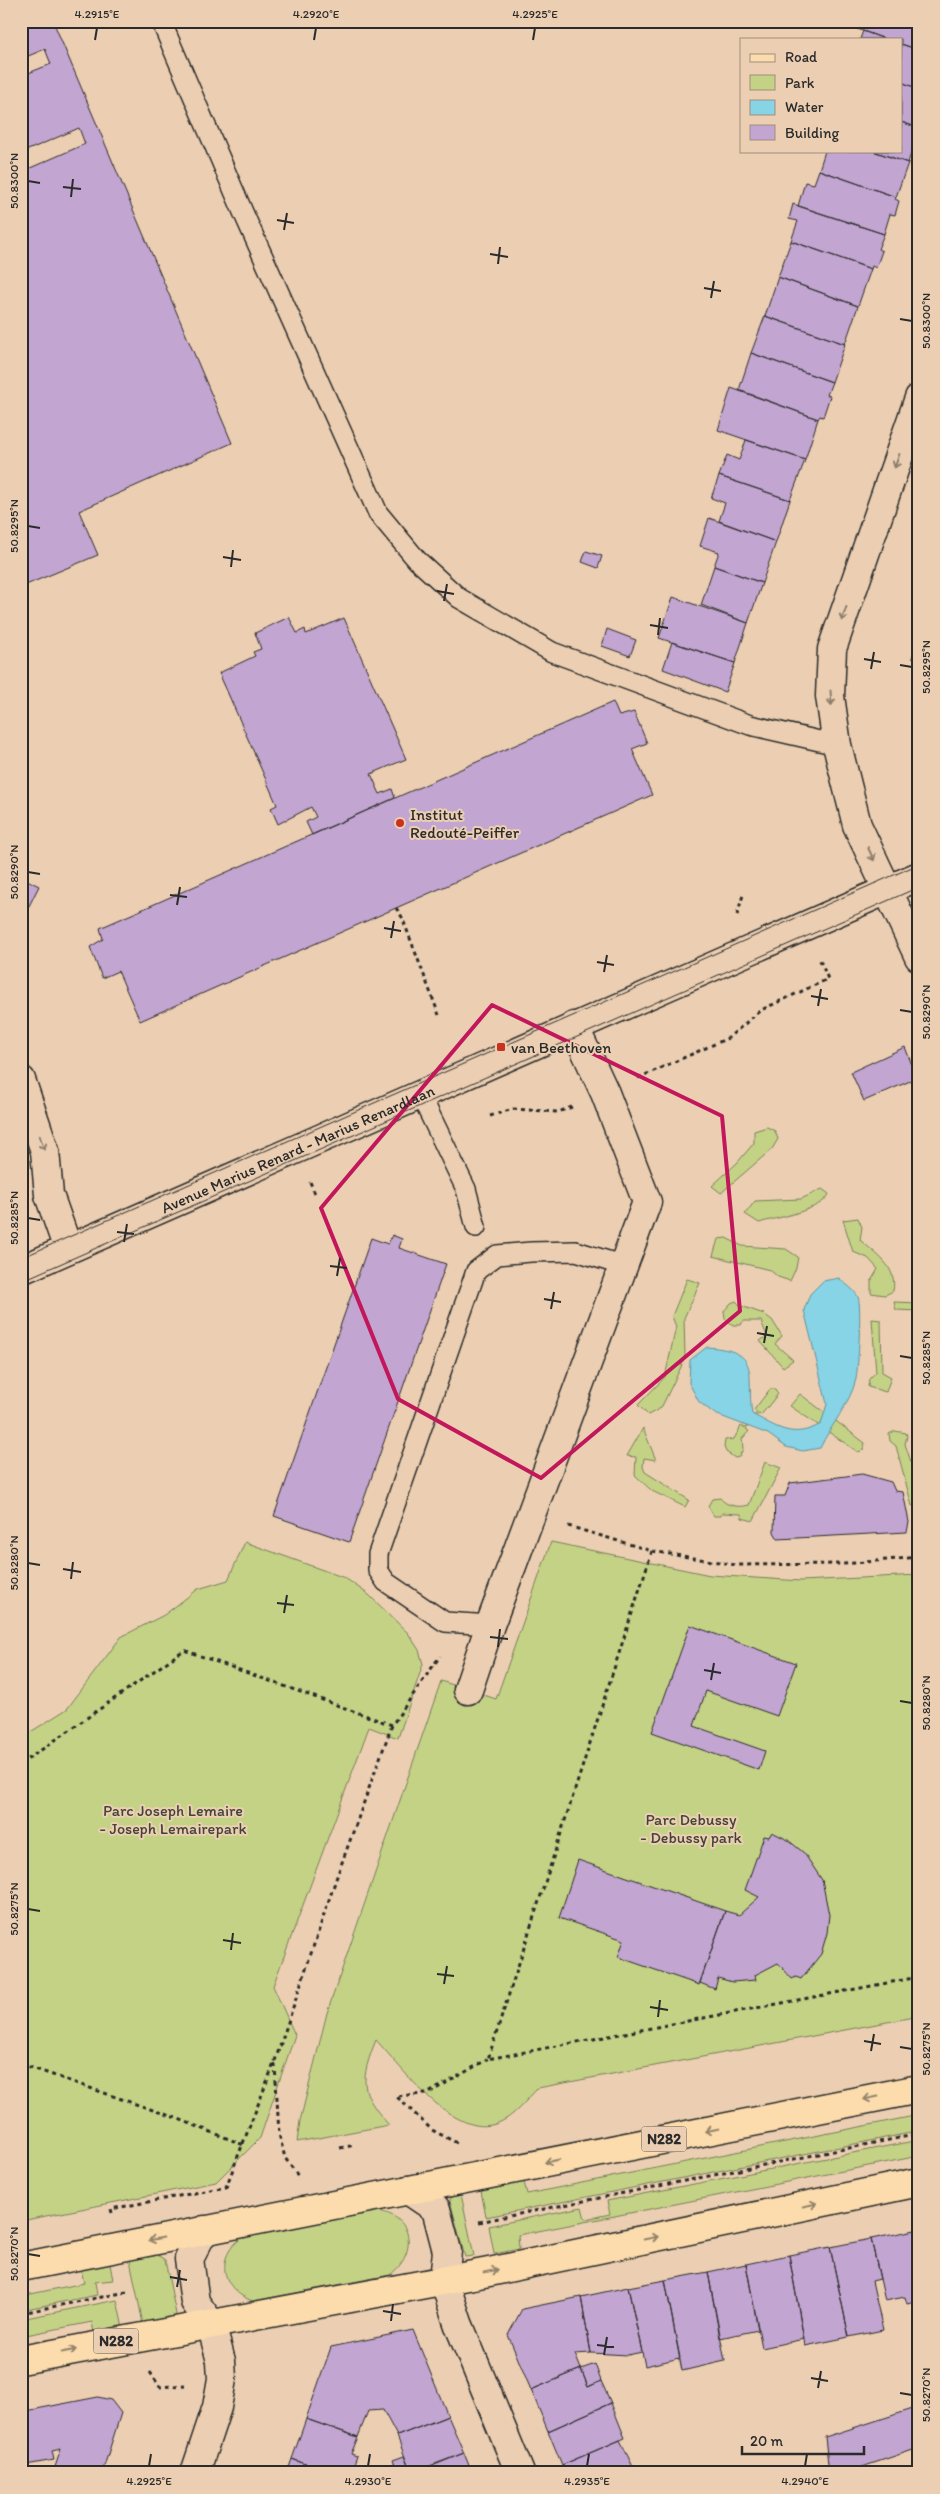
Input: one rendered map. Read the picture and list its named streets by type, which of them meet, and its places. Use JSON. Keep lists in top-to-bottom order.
{
  "streets": {
    "main road": ["N282"],
    "street": ["Avenue Marius Renard - Marius Renardlaan"]
  },
  "parks": ["Parc Joseph Lemaire - Joseph Lemairepark", "Parc Debussy - Debussy park"],
  "places": {
    "other": ["Institut Redouté-Peiffer"],
    "transit": ["van Beethoven"]
  },
  "legend": [
    "Road",
    "Park",
    "Water",
    "Building"
  ],
  "scale_bar": "20 m",
  "coordinates": [
    "4.2915°E",
    "4.2920°E",
    "4.2925°E",
    "50.8300°N",
    "50.8295°N",
    "50.8290°N",
    "50.8285°N",
    "50.8280°N",
    "50.8275°N",
    "50.8270°N",
    "4.2930°E",
    "4.2935°E",
    "4.2940°E"
  ]
}
